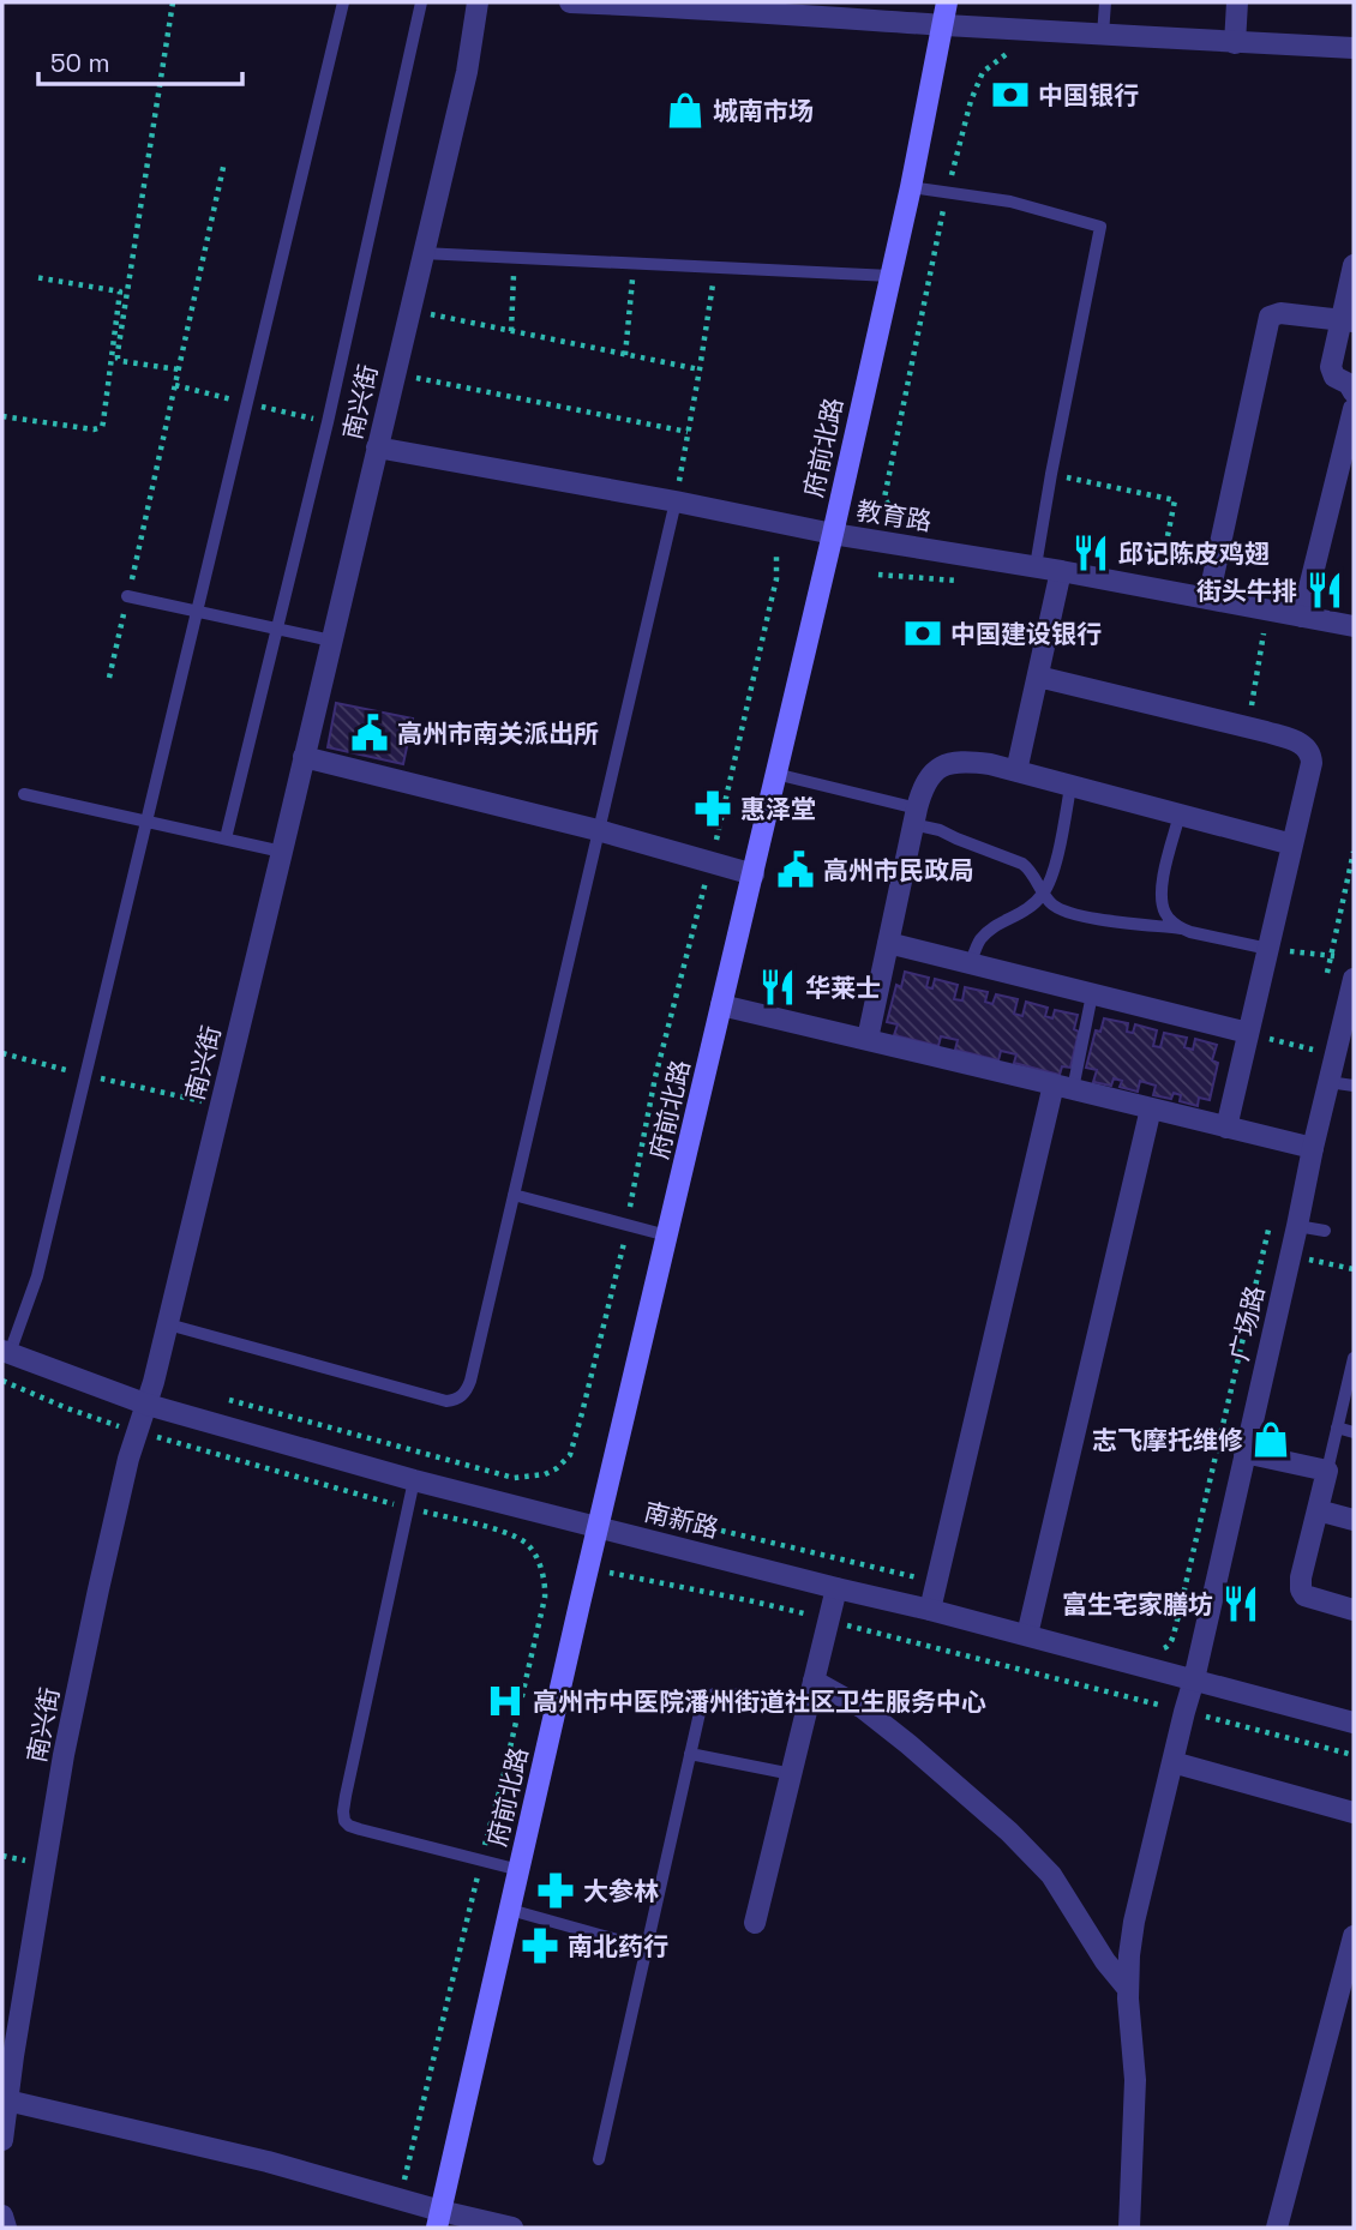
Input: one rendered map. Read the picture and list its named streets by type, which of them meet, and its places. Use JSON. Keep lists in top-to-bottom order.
{
  "streets": {
    "main road": ["府前北路"],
    "street": [
      "南兴街",
      "教育路",
      "广场路",
      "南新路"
    ]
  },
  "crossings": [
    ["南兴街", "教育路"],
    ["南兴街", "南新路"],
    ["府前北路", "教育路"],
    ["府前北路", "南新路"],
    ["广场路", "南新路"]
  ],
  "places": {
    "bank": ["中国银行", "中国建设银行"],
    "shop": ["城南市场", "志飞摩托维修"],
    "restaurant": [
      "邱记陈皮鸡翅",
      "街头牛排",
      "华莱士",
      "富生宅家膳坊"
    ],
    "public building": ["高州市南关派出所", "高州市民政局"],
    "pharmacy": ["惠泽堂", "大参林", "南北药行"],
    "hospital": ["高州市中医院潘州街道社区卫生服务中心"]
  },
  "scale_bar": "50 m"
}
